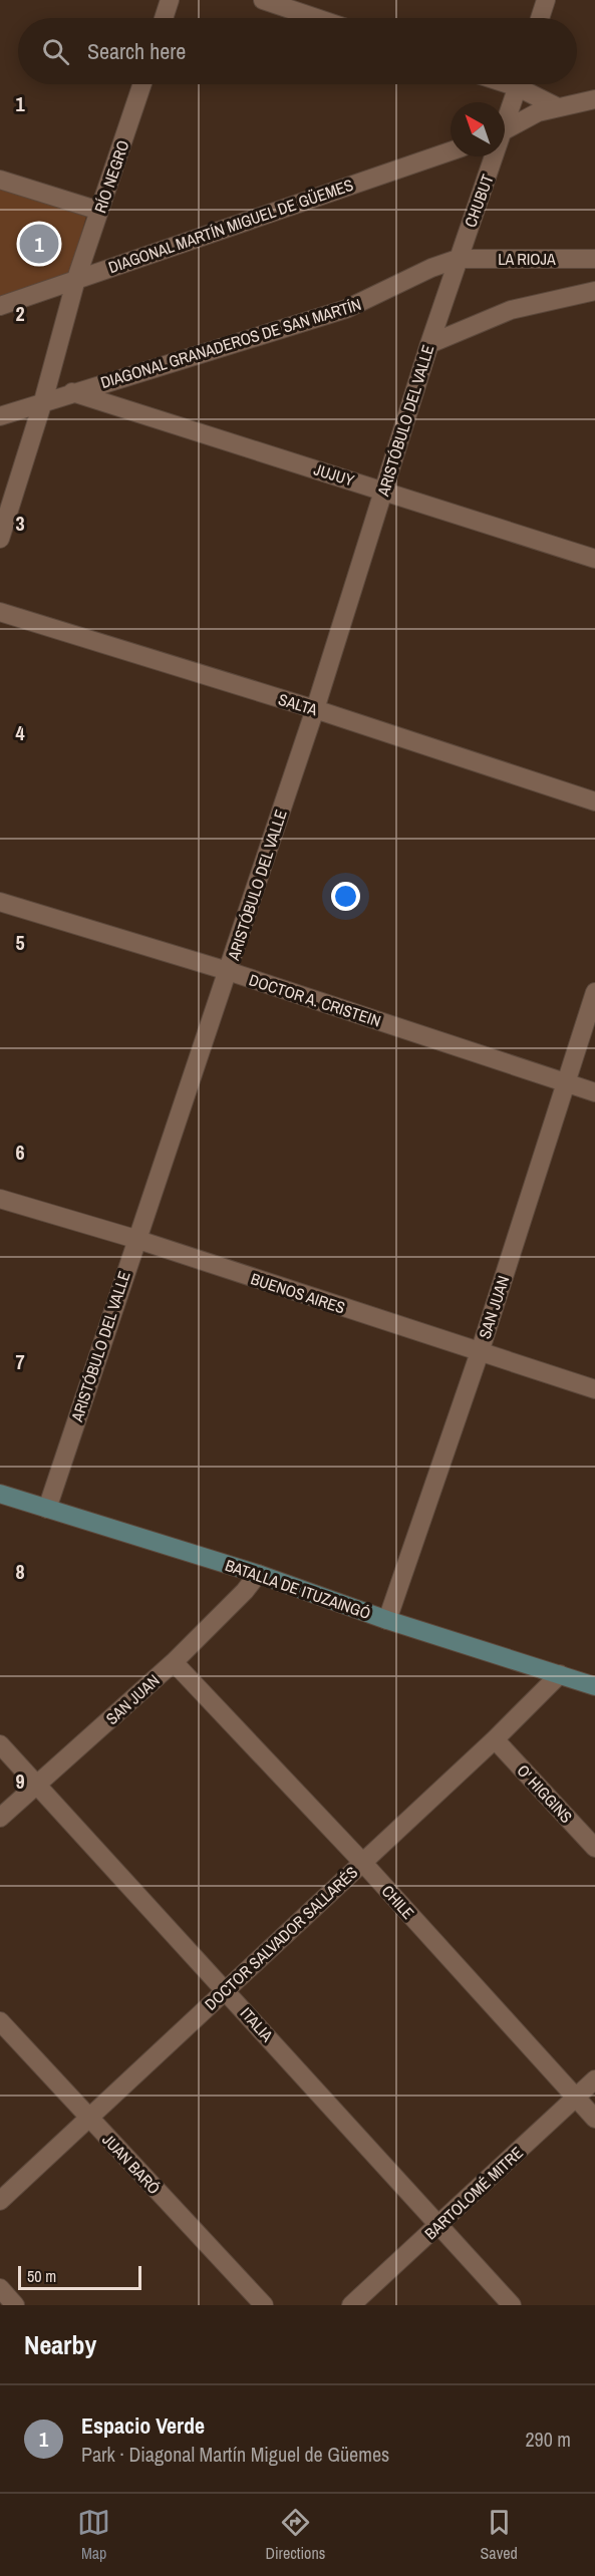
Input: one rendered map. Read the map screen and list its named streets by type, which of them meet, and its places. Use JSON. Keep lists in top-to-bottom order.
{
  "streets": {
    "main road": ["BATALLA DE ITUZAINGÓ"],
    "street": [
      "RÍO NEGRO",
      "CHUBUT",
      "DIAGONAL MARTÍN MIGUEL DE GÜEMES",
      "LA RIOJA",
      "DIAGONAL GRANADEROS DE SAN MARTÍN",
      "ARISTÓBULO DEL VALLE",
      "JUJUY",
      "SALTA",
      "DOCTOR A. CRISTEIN",
      "BUENOS AIRES",
      "SAN JUAN",
      "O' HIGGINS",
      "CHILE",
      "DOCTOR SALVADOR SALLARÉS",
      "ITALIA",
      "JUAN BARÓ",
      "BARTOLOMÉ MITRE"
    ]
  },
  "crossings": [
    ["RÍO NEGRO", "DIAGONAL MARTÍN MIGUEL DE GÜEMES"],
    ["RÍO NEGRO", "DIAGONAL GRANADEROS DE SAN MARTÍN"],
    ["CHUBUT", "LA RIOJA"],
    ["CHUBUT", "DIAGONAL GRANADEROS DE SAN MARTÍN"],
    ["CHUBUT", "ARISTÓBULO DEL VALLE"],
    ["LA RIOJA", "DIAGONAL GRANADEROS DE SAN MARTÍN"],
    ["LA RIOJA", "ARISTÓBULO DEL VALLE"],
    ["DIAGONAL GRANADEROS DE SAN MARTÍN", "ARISTÓBULO DEL VALLE"],
    ["DIAGONAL GRANADEROS DE SAN MARTÍN", "JUJUY"],
    ["ARISTÓBULO DEL VALLE", "JUJUY"],
    ["ARISTÓBULO DEL VALLE", "SALTA"],
    ["ARISTÓBULO DEL VALLE", "DOCTOR A. CRISTEIN"],
    ["ARISTÓBULO DEL VALLE", "BUENOS AIRES"],
    ["ARISTÓBULO DEL VALLE", "BATALLA DE ITUZAINGÓ"],
    ["DOCTOR A. CRISTEIN", "SAN JUAN"],
    ["BUENOS AIRES", "SAN JUAN"],
    ["SAN JUAN", "BATALLA DE ITUZAINGÓ"],
    ["SAN JUAN", "CHILE"],
    ["SAN JUAN", "ITALIA"],
    ["BATALLA DE ITUZAINGÓ", "DOCTOR SALVADOR SALLARÉS"],
    ["O' HIGGINS", "DOCTOR SALVADOR SALLARÉS"],
    ["CHILE", "DOCTOR SALVADOR SALLARÉS"],
    ["CHILE", "BARTOLOMÉ MITRE"],
    ["DOCTOR SALVADOR SALLARÉS", "ITALIA"],
    ["DOCTOR SALVADOR SALLARÉS", "JUAN BARÓ"],
    ["ITALIA", "BARTOLOMÉ MITRE"]
  ],
  "scale_bar": "50 m",
  "north": "top left",
  "page": {
    "search": "Search here",
    "pins": "1",
    "scale": "50 m",
    "heading": "Nearby",
    "list": [
      {
        "mark": "1",
        "name": "Espacio Verde",
        "note": "Park · Diagonal Martín Miguel de Güemes",
        "value": "290 m"
      }
    ],
    "nav": ["Map", "Directions", "Saved"]
  },
  "grid": {
    "rows": [
      "1",
      "2",
      "3",
      "4",
      "5",
      "6",
      "7",
      "8",
      "9"
    ]
  }
}
